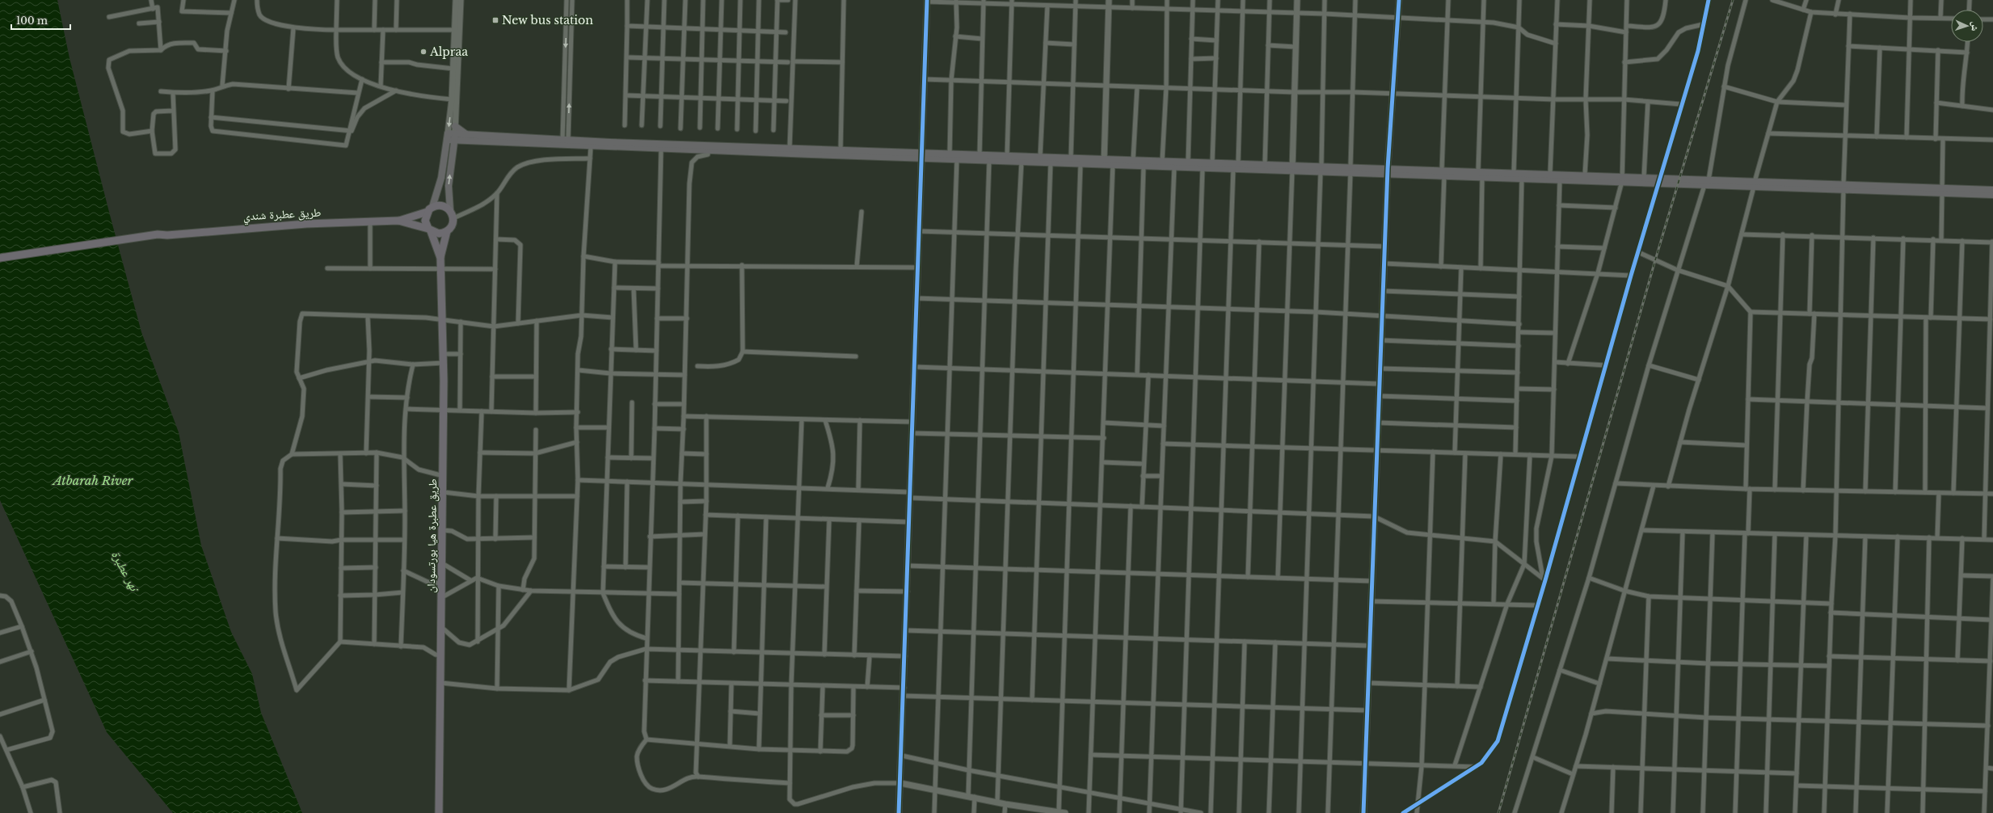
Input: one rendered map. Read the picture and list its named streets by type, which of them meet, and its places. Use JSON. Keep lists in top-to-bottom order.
{
  "streets": {
    "highway": ["طريق عطبرة شندي", "طريق عطبرة هيا بورتسودان"]
  },
  "water": ["Atbarah River", "نهر عطبرة"],
  "places": {
    "transit": ["New bus station"],
    "other": ["Alpraa"]
  },
  "scale_bar": "100 m",
  "north": "right"
}
